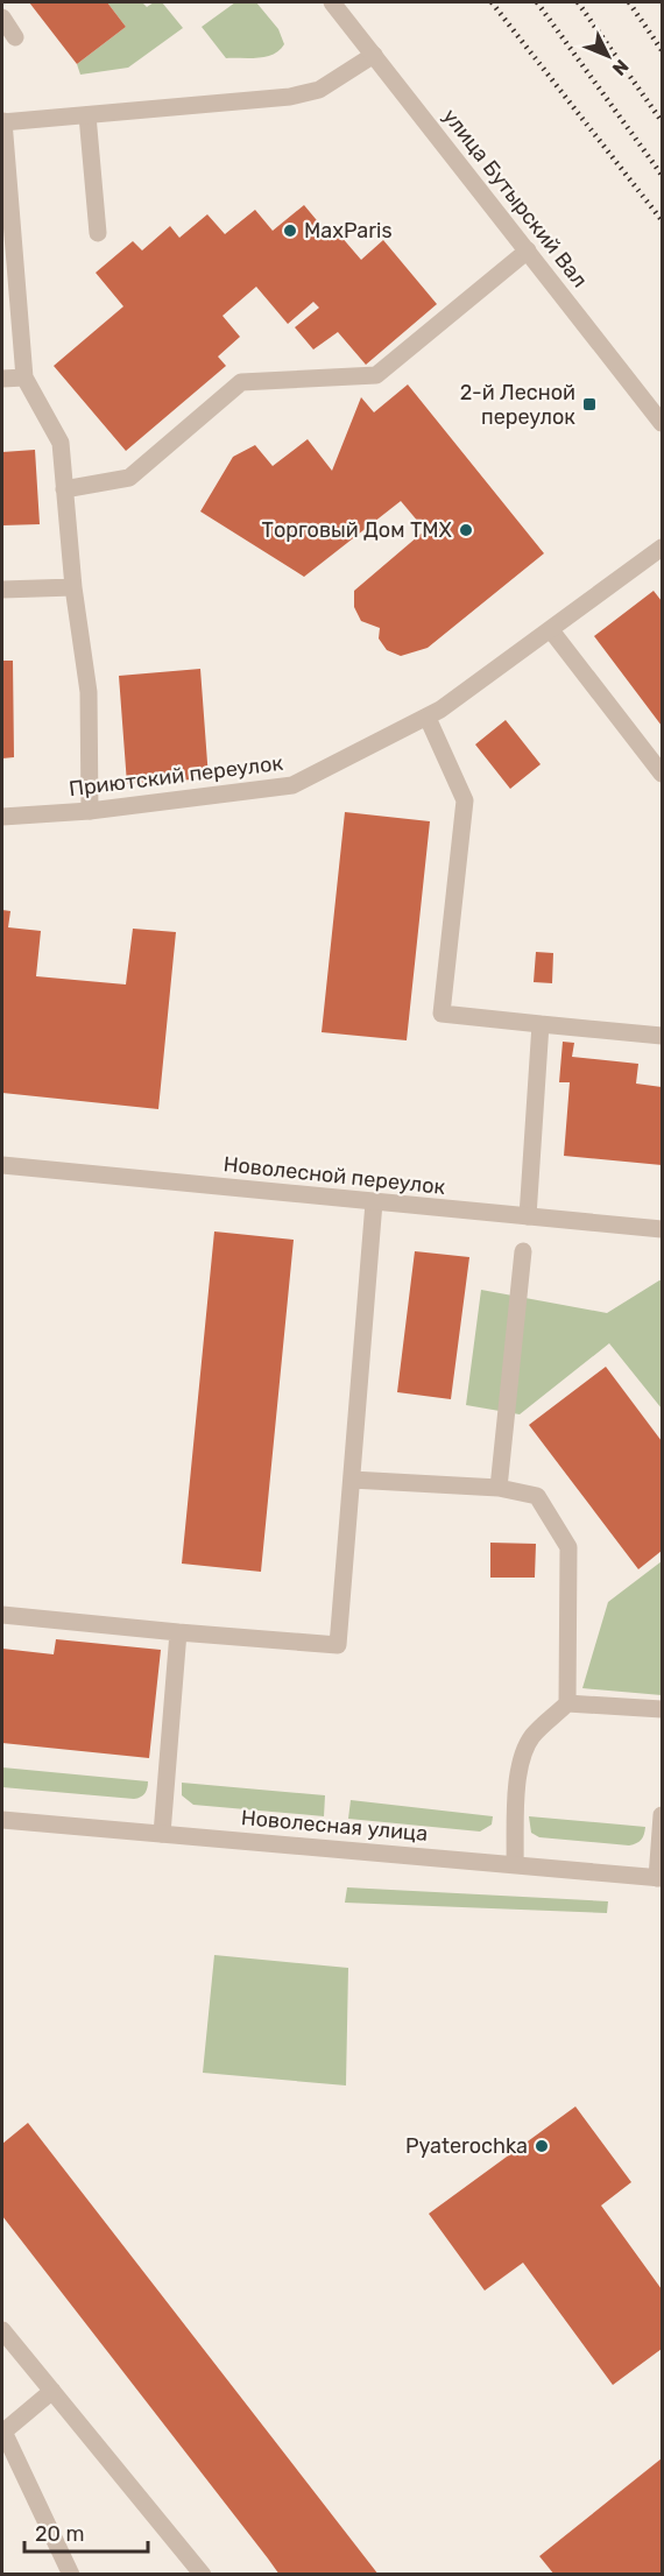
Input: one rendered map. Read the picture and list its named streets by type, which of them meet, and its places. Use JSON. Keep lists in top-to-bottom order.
{
  "streets": {
    "street": [
      "улица Бутырский Вал",
      "Приютский переулок",
      "Новолесной переулок",
      "Новолесная улица"
    ]
  },
  "places": {
    "other": ["MaxParis", "Торговый Дом ТМХ", "Pyaterochka"],
    "transit": ["2-й Лесной переулок"]
  },
  "scale_bar": "20 m",
  "north": "bottom right"
}
